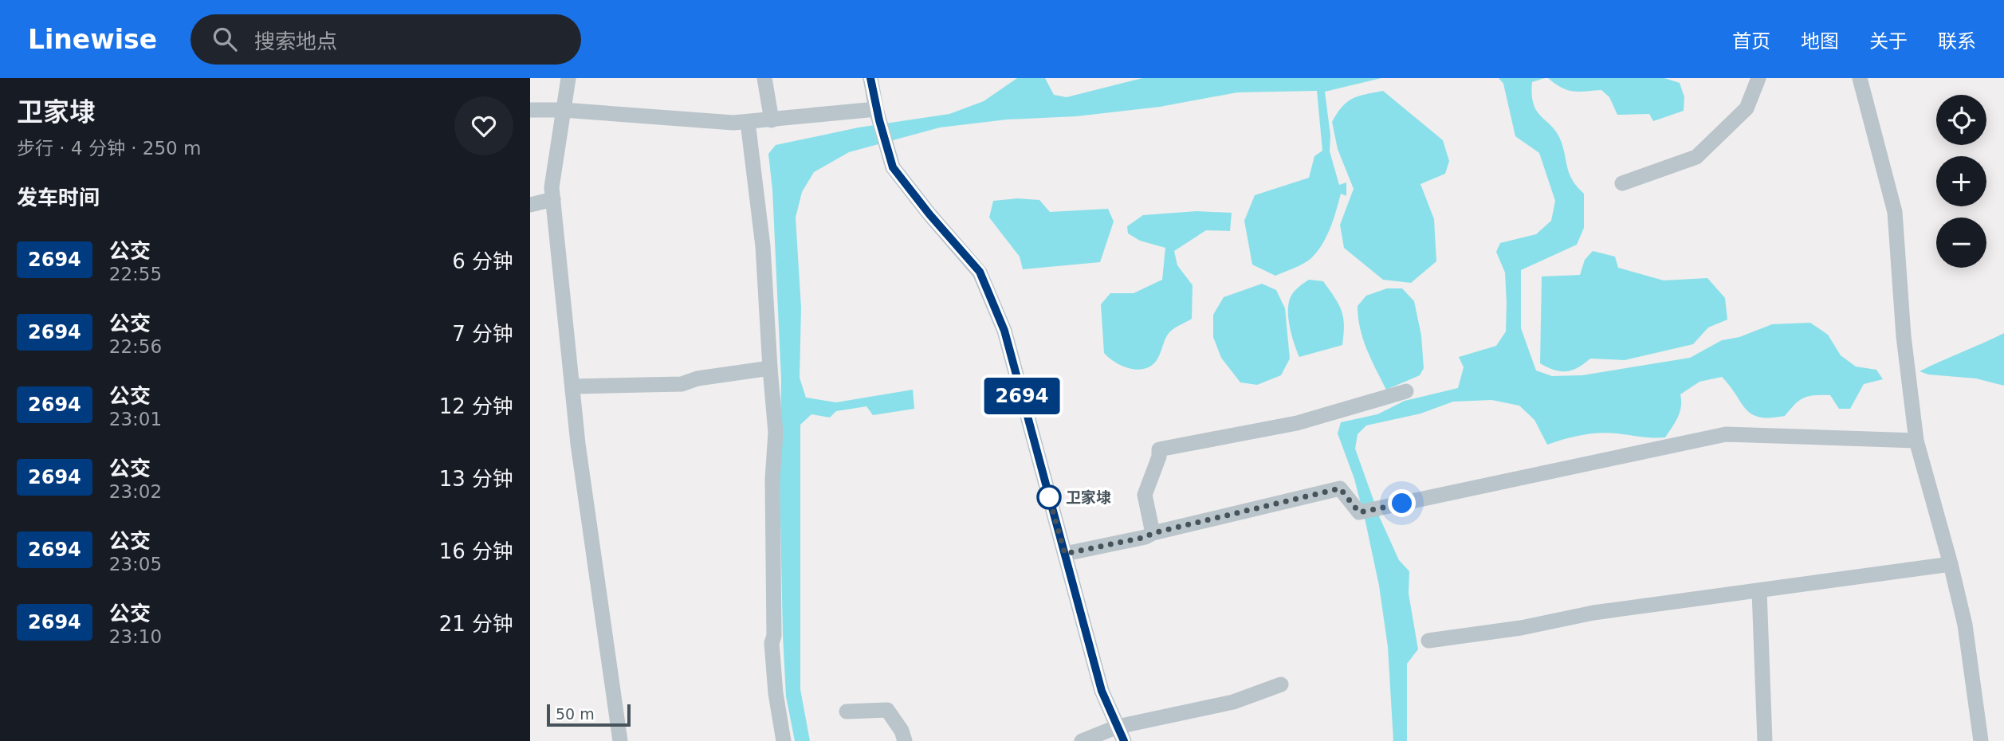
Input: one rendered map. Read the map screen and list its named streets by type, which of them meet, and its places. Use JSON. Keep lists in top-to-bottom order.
{
  "places": ["卫家埭"],
  "lines": ["bus line 2694"],
  "scale_bar": "50 m",
  "page": {
    "header": "Linewise",
    "search": "搜索地点",
    "nav": [
      "首页",
      "地图",
      "关于",
      "联系"
    ],
    "heading": [
      ["卫家埭", "步行 · 4 分钟 · 250 m"],
      "发车时间"
    ],
    "on_map": "2694",
    "map_buttons": ["+", "−"],
    "list": [
      {
        "mark": "2694",
        "name": "公交",
        "note": "22:55",
        "value": "6 分钟"
      },
      {
        "mark": "2694",
        "name": "公交",
        "note": "22:56",
        "value": "7 分钟"
      },
      {
        "mark": "2694",
        "name": "公交",
        "note": "23:01",
        "value": "12 分钟"
      },
      {
        "mark": "2694",
        "name": "公交",
        "note": "23:02",
        "value": "13 分钟"
      },
      {
        "mark": "2694",
        "name": "公交",
        "note": "23:05",
        "value": "16 分钟"
      },
      {
        "mark": "2694",
        "name": "公交",
        "note": "23:10",
        "value": "21 分钟"
      }
    ],
    "scale": "50 m"
  }
}
